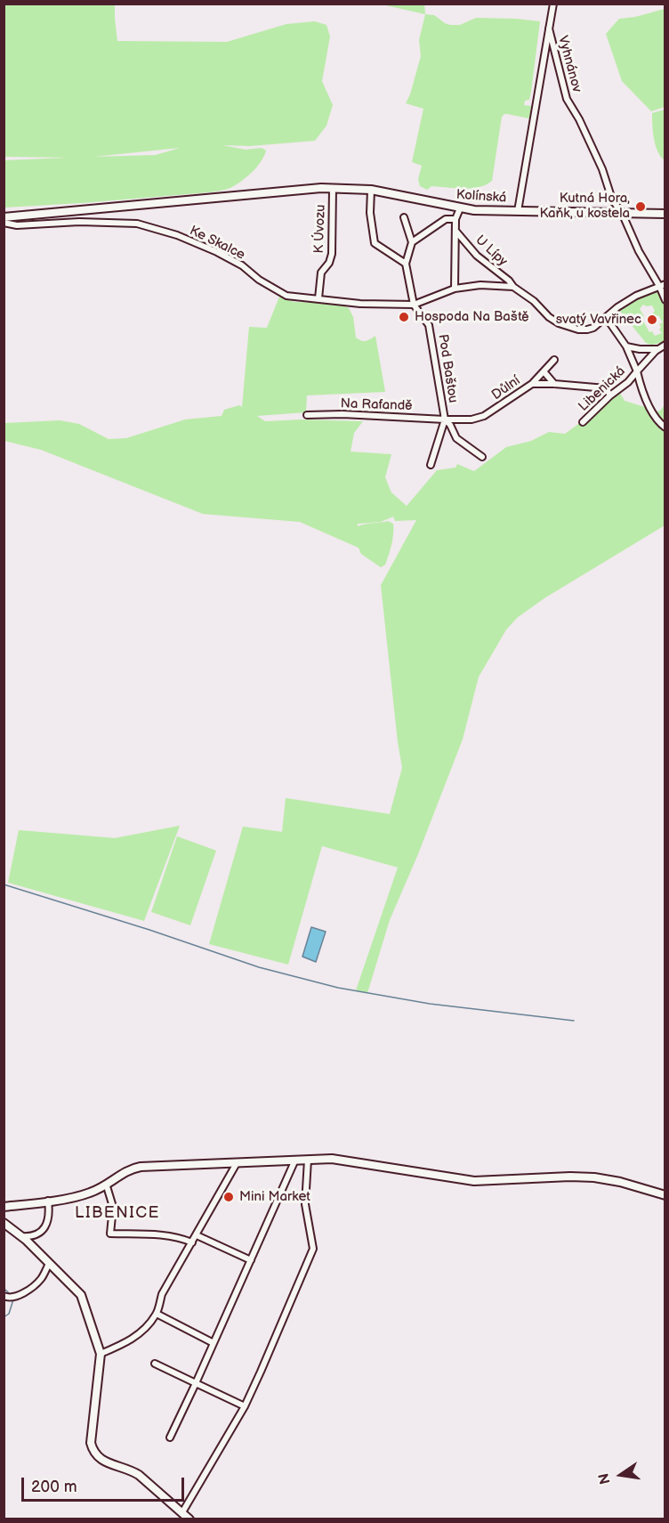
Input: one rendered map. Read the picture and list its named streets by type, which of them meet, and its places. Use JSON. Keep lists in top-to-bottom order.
{
  "streets": {
    "street": [
      "Vyhnánov",
      "Kolínská",
      "K Úvozu",
      "Ke Skalce",
      "U Lípy",
      "Pod Baštou",
      "Důlní",
      "Libenická",
      "Na Rafandě"
    ]
  },
  "crossings": [
    ["Vyhnánov", "Kolínská"],
    ["Vyhnánov", "U Lípy"],
    ["Kolínská", "K Úvozu"],
    ["Kolínská", "U Lípy"],
    ["K Úvozu", "Ke Skalce"],
    ["Ke Skalce", "Pod Baštou"],
    ["U Lípy", "Libenická"],
    ["Pod Baštou", "Důlní"],
    ["Pod Baštou", "Na Rafandě"],
    ["Důlní", "Libenická"],
    ["Důlní", "Na Rafandě"]
  ],
  "districts": ["LIBENICE"],
  "places": [
    "Kutná Hora, Kaňk, u kostela",
    "Hospoda Na Baště",
    "svatý Vavřinec",
    "Mini Market"
  ],
  "scale_bar": "200 m",
  "north": "left"
}
